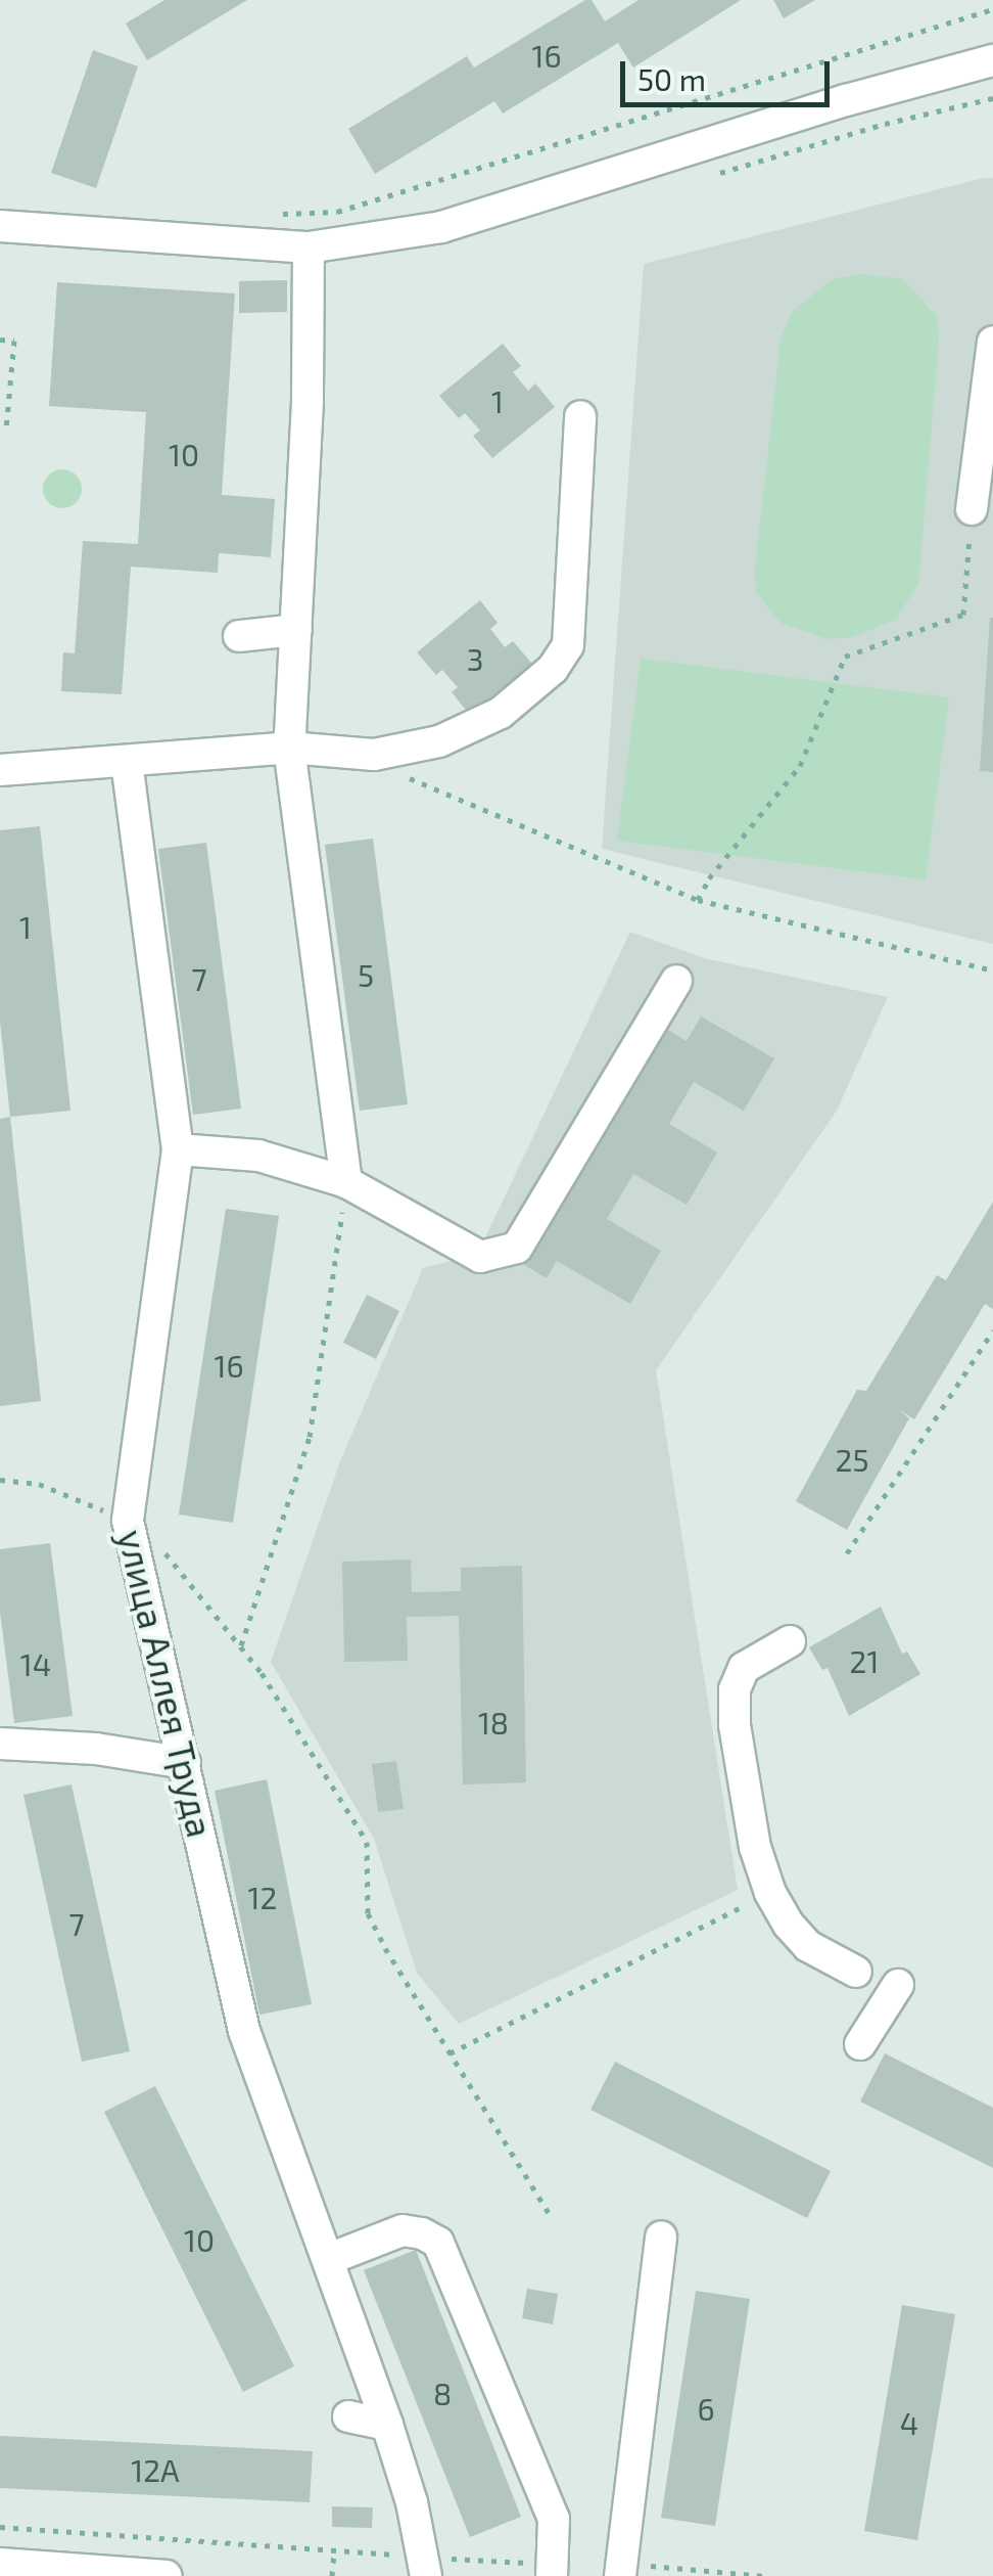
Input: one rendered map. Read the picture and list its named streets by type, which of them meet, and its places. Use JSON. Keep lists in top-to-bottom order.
{
  "streets": {
    "street": ["улица Аллея Труда"]
  },
  "house_numbers": [
    "16",
    "1",
    "10",
    "3",
    "1",
    "5",
    "7",
    "16",
    "25",
    "21",
    "14",
    "18",
    "12",
    "7",
    "10",
    "8",
    "6",
    "4",
    "12А"
  ],
  "scale_bar": "50 m"
}
